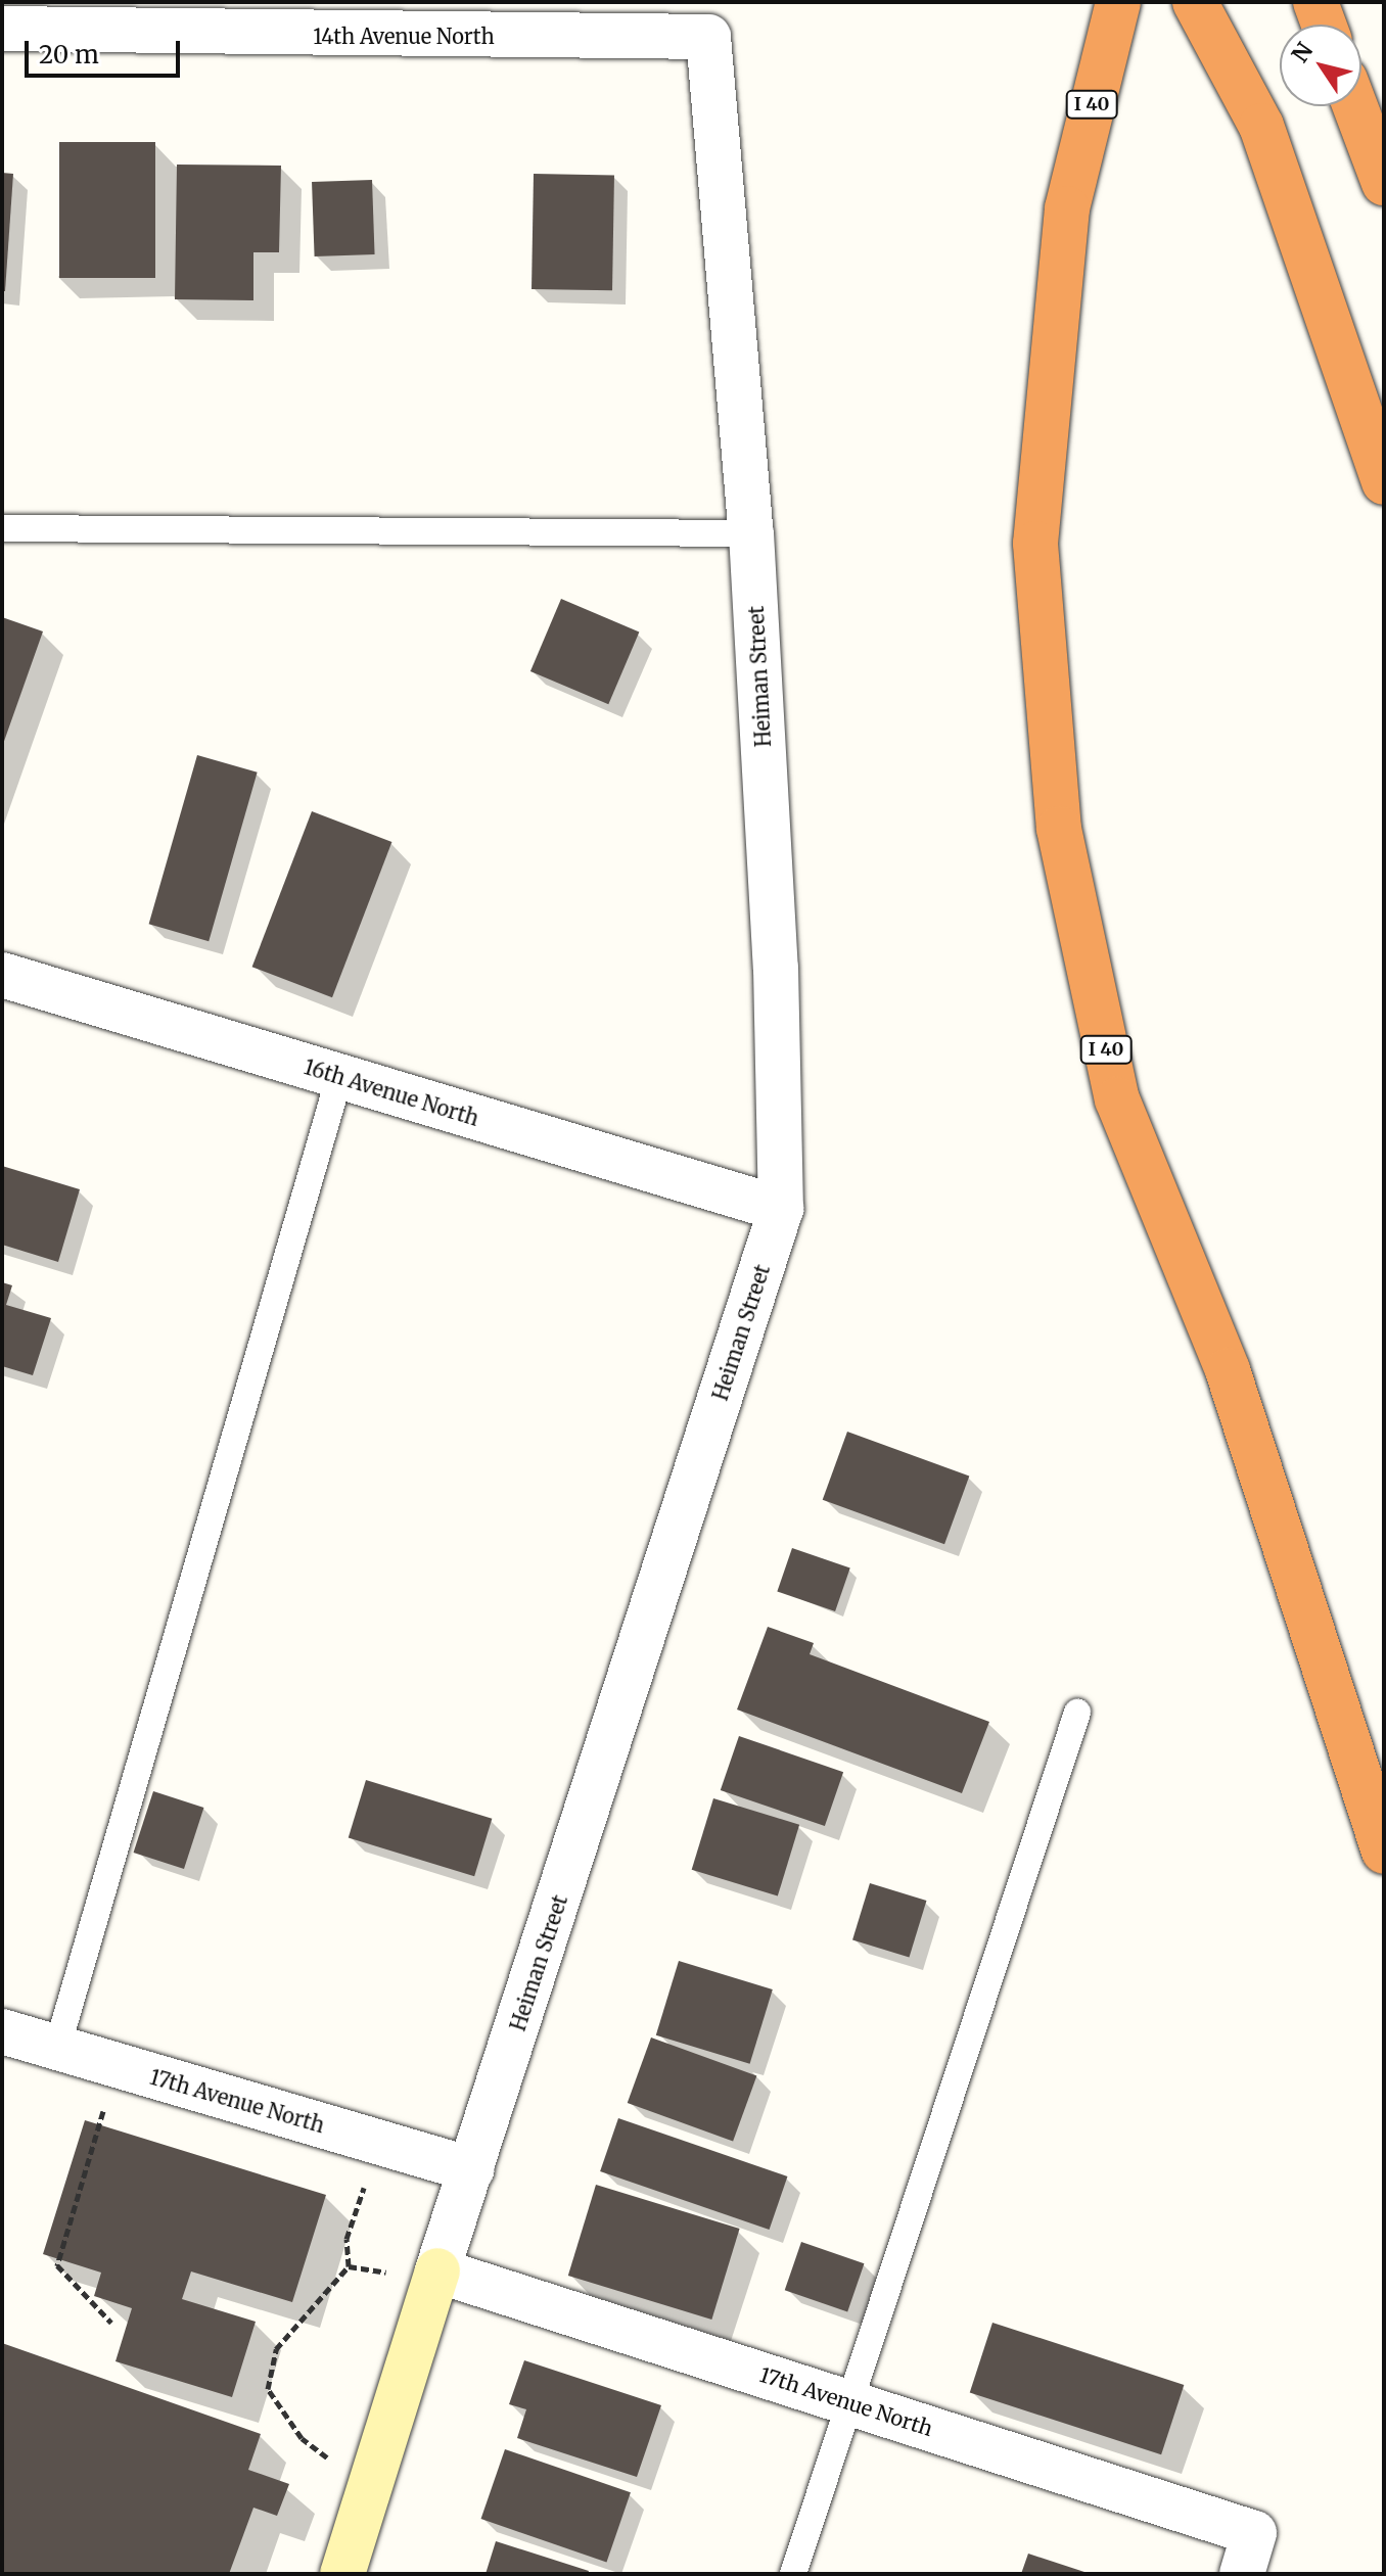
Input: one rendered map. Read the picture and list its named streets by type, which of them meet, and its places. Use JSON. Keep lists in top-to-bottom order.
{
  "streets": {
    "highway": ["I 40"],
    "street": [
      "14th Avenue North",
      "Heiman Street",
      "16th Avenue North",
      "17th Avenue North"
    ]
  },
  "crossings": [
    ["14th Avenue North", "Heiman Street"],
    ["Heiman Street", "16th Avenue North"],
    ["Heiman Street", "17th Avenue North"]
  ],
  "scale_bar": "20 m",
  "north": "top left"
}
